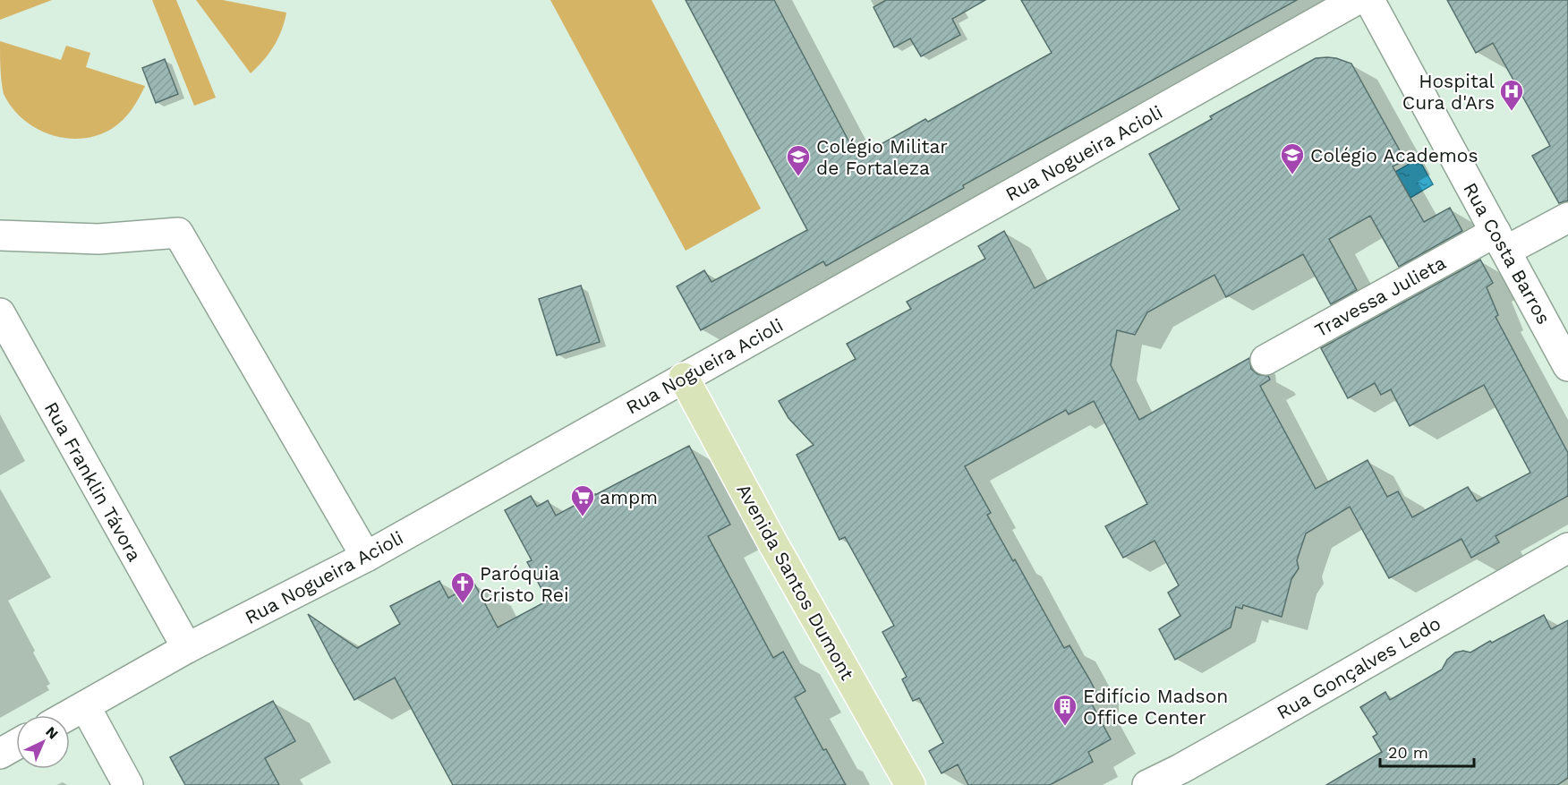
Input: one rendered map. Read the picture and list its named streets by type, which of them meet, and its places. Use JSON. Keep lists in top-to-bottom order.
{
  "streets": {
    "main road": ["Avenida Santos Dumont"],
    "street": [
      "Rua Nogueira Acioli",
      "Rua Costa Barros",
      "Travessa Julieta",
      "Rua Franklin Távora",
      "Rua Gonçalves Ledo"
    ]
  },
  "crossings": [
    ["Rua Nogueira Acioli", "Rua Franklin Távora"],
    ["Rua Nogueira Acioli", "Avenida Santos Dumont"],
    ["Rua Costa Barros", "Travessa Julieta"]
  ],
  "places": {
    "hospital": ["Hospital Cura d'Ars"],
    "school or university": ["Colégio Academos", "Colégio Militar de Fortaleza"],
    "supermarket": ["ampm"],
    "church": ["Paróquia Cristo Rei"],
    "building": ["Edifício Madson Office Center"]
  },
  "scale_bar": "20 m",
  "north": "top right"
}
